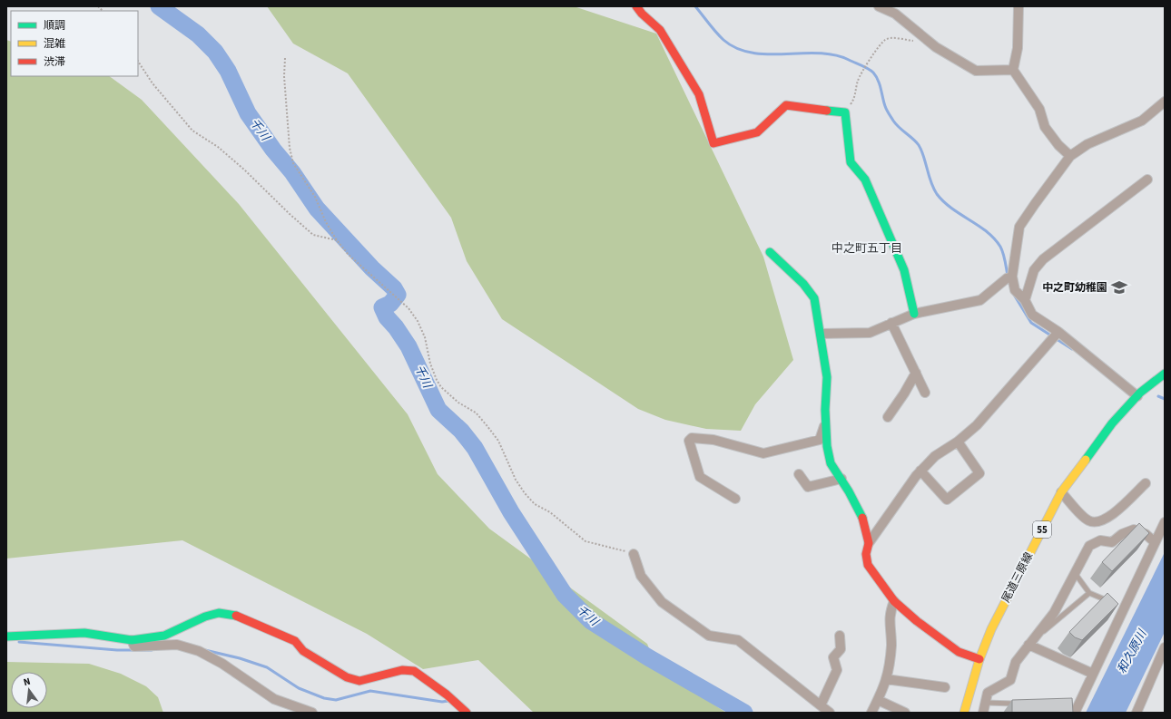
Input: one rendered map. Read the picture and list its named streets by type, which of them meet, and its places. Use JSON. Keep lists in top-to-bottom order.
{
  "streets": {
    "street": ["55", "尾道三原線"]
  },
  "districts": ["中之町五丁目"],
  "water": ["千川", "和久原川"],
  "places": {
    "school or university": ["中之町幼稚園"]
  },
  "legend": ["順調", "混雑", "渋滞"],
  "north": "top"
}
